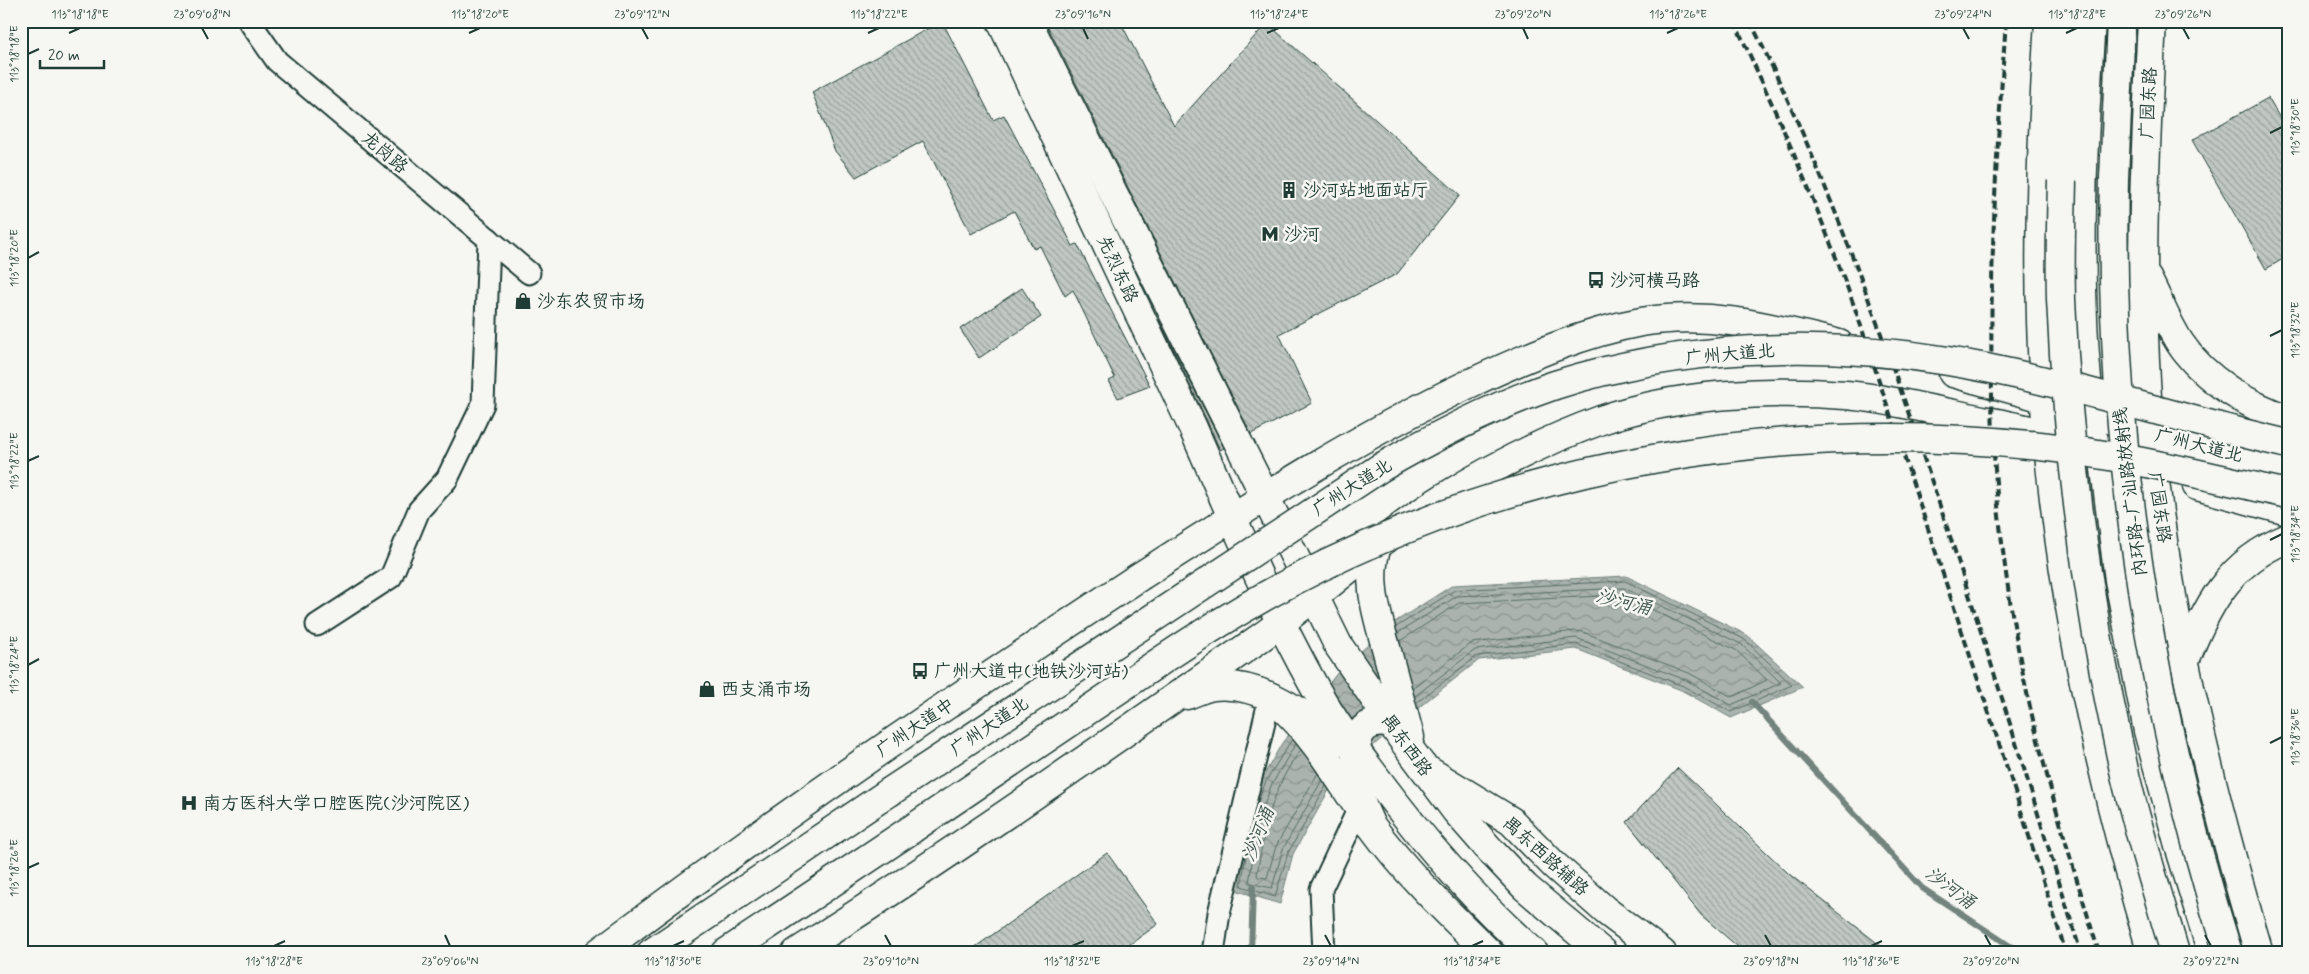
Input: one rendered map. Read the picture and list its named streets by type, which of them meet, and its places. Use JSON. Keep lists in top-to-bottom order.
{
  "streets": {
    "main road": [
      "广园东路",
      "先烈东路",
      "广州大道北",
      "内环路-广汕路放射线",
      "广州大道中",
      "禺东西路",
      "禺东西路辅路"
    ],
    "street": ["龙岗路"]
  },
  "crossings": [
    ["广园东路", "广州大道北"],
    ["先烈东路", "广州大道北"],
    ["先烈东路", "广州大道中"],
    ["先烈东路", "禺东西路"],
    ["广州大道北", "广州大道中"],
    ["广州大道北", "禺东西路"],
    ["广州大道中", "禺东西路"],
    ["禺东西路", "禺东西路辅路"]
  ],
  "water": ["沙河涌"],
  "places": {
    "building": ["沙河站地面站厅"],
    "metro station": ["沙河"],
    "bus stop": ["沙河横马路", "广州大道中(地铁沙河站)"],
    "shop": ["沙东农贸市场", "西支涌市场"],
    "hospital": ["南方医科大学口腔医院(沙河院区)"]
  },
  "scale_bar": "20 m",
  "coordinates": [
    "113°18'18\"E",
    "23°09'08\"N",
    "113°18'20\"E",
    "23°09'12\"N",
    "113°18'22\"E",
    "23°09'16\"N",
    "113°18'24\"E",
    "23°09'20\"N",
    "113°18'26\"E",
    "23°09'24\"N",
    "113°18'28\"E",
    "23°09'26\"N",
    "113°18'30\"E",
    "113°18'32\"E",
    "113°18'34\"E",
    "113°18'36\"E",
    "23°09'06\"N",
    "23°09'10\"N",
    "23°09'14\"N",
    "23°09'18\"N",
    "23°09'22\"N"
  ]
}
